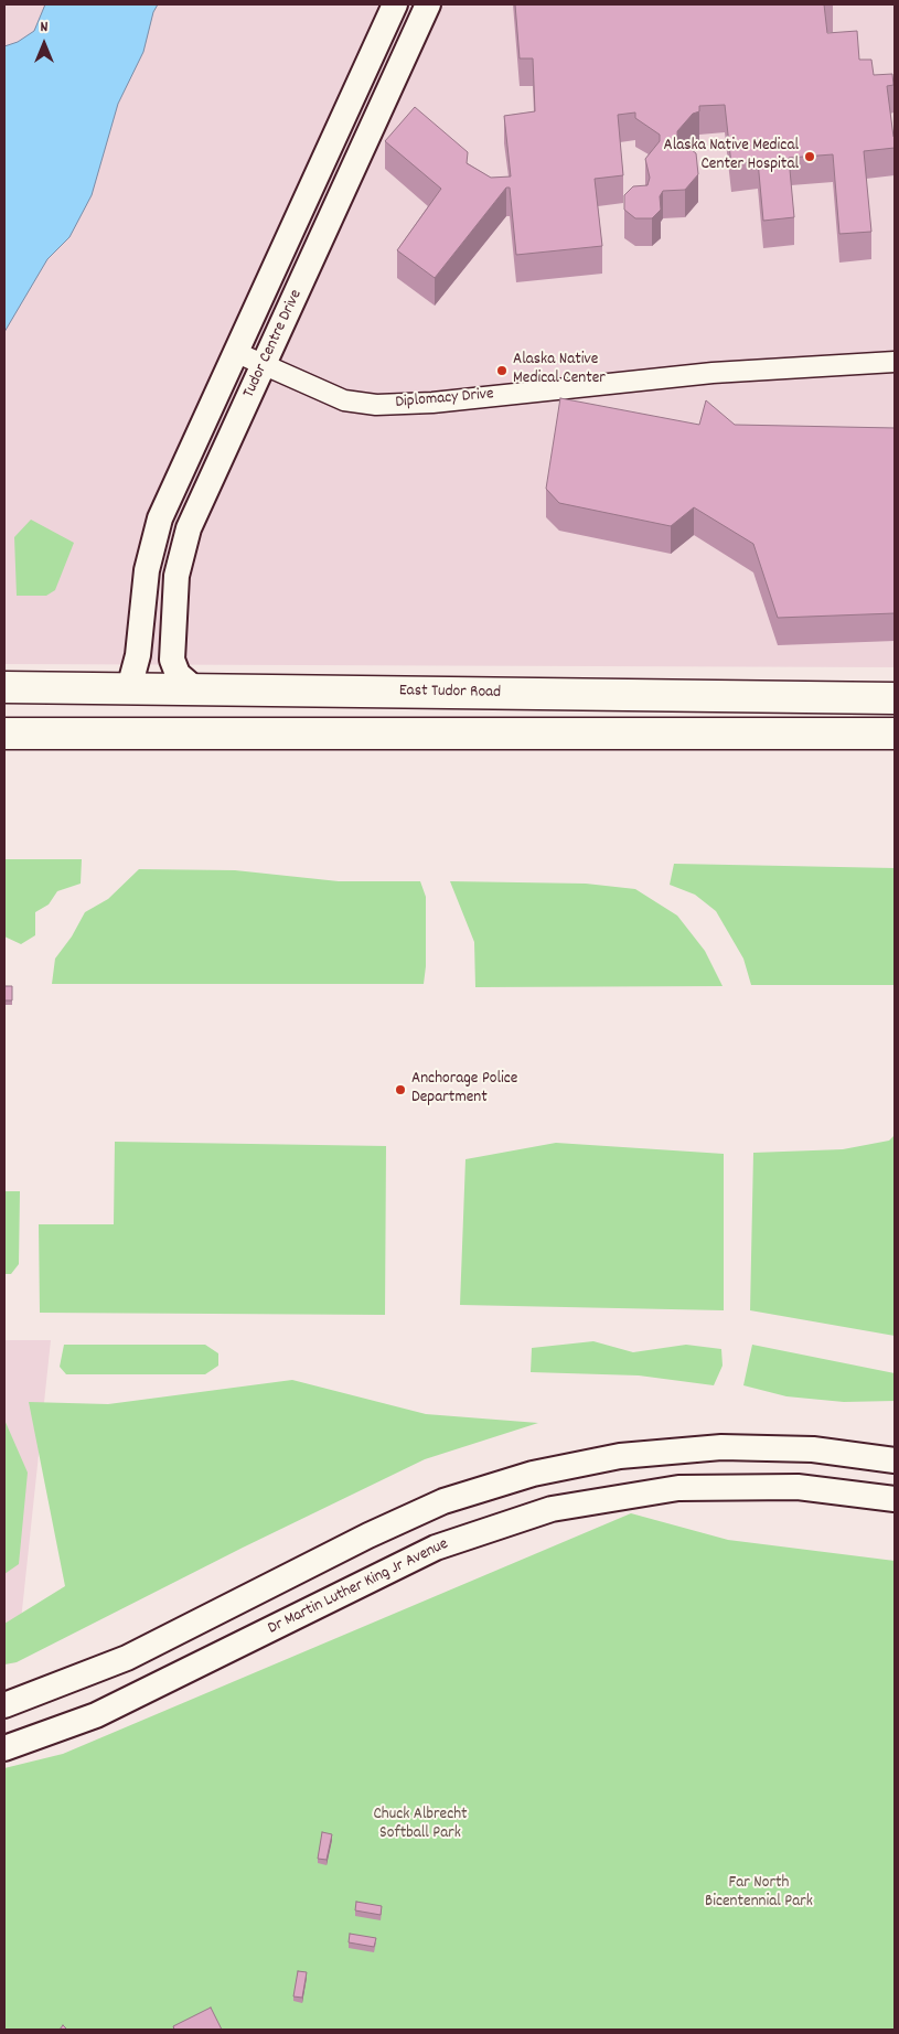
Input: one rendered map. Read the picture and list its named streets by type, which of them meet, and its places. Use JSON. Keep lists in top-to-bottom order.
{
  "streets": {
    "main road": ["East Tudor Road"],
    "street": ["Tudor Centre Drive", "Diplomacy Drive", "Dr Martin Luther King Jr Avenue"]
  },
  "crossings": [
    ["Tudor Centre Drive", "Diplomacy Drive"],
    ["Tudor Centre Drive", "East Tudor Road"]
  ],
  "parks": ["Chuck Albrecht Softball Park", "Far North Bicentennial Park"],
  "places": ["Alaska Native Medical Center Hospital", "Alaska Native Medical Center", "Anchorage Police Department"],
  "north": "top"
}
